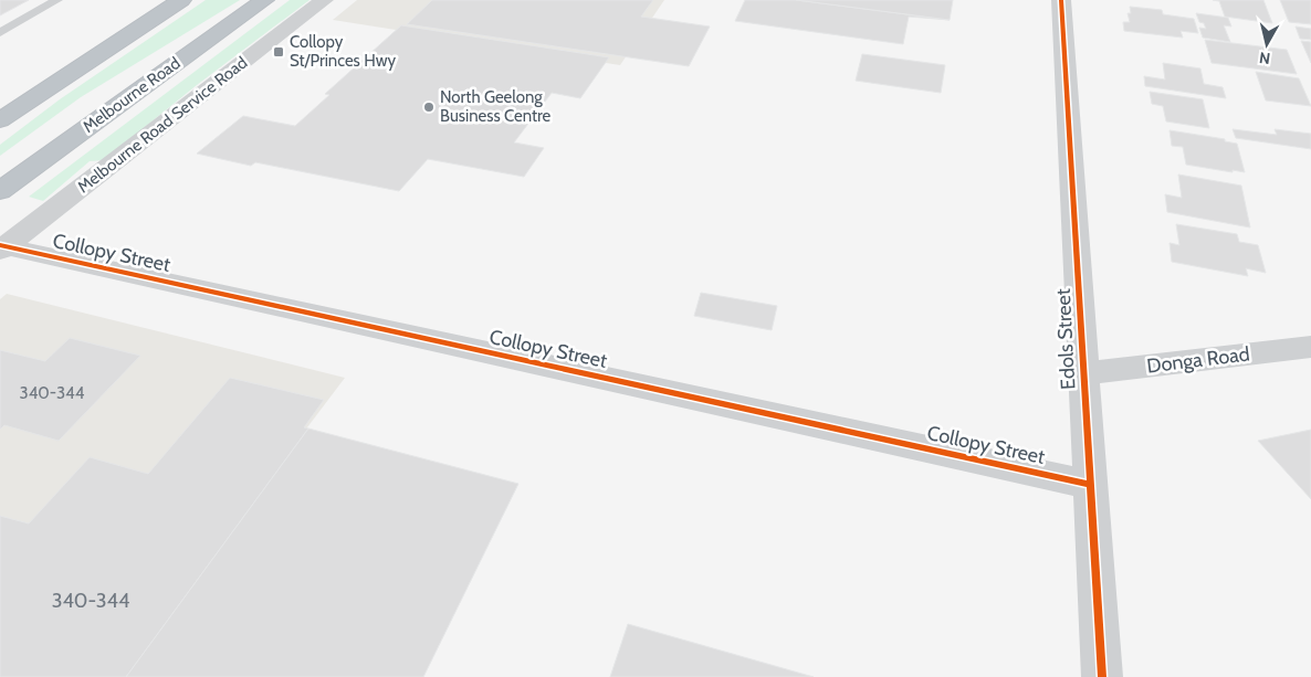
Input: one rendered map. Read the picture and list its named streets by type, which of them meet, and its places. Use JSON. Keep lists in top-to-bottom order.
{
  "streets": {
    "highway": ["Melbourne Road"],
    "street": [
      "Melbourne Road Service Road",
      "Collopy Street",
      "Edols Street",
      "Donga Road"
    ]
  },
  "crossings": [
    ["Melbourne Road Service Road", "Collopy Street"],
    ["Collopy Street", "Edols Street"],
    ["Edols Street", "Donga Road"]
  ],
  "places": {
    "transit": ["Collopy St/Princes Hwy"],
    "other": ["North Geelong Business Centre"]
  },
  "house_numbers": ["340-344", "340-344"],
  "north": "bottom"
}
